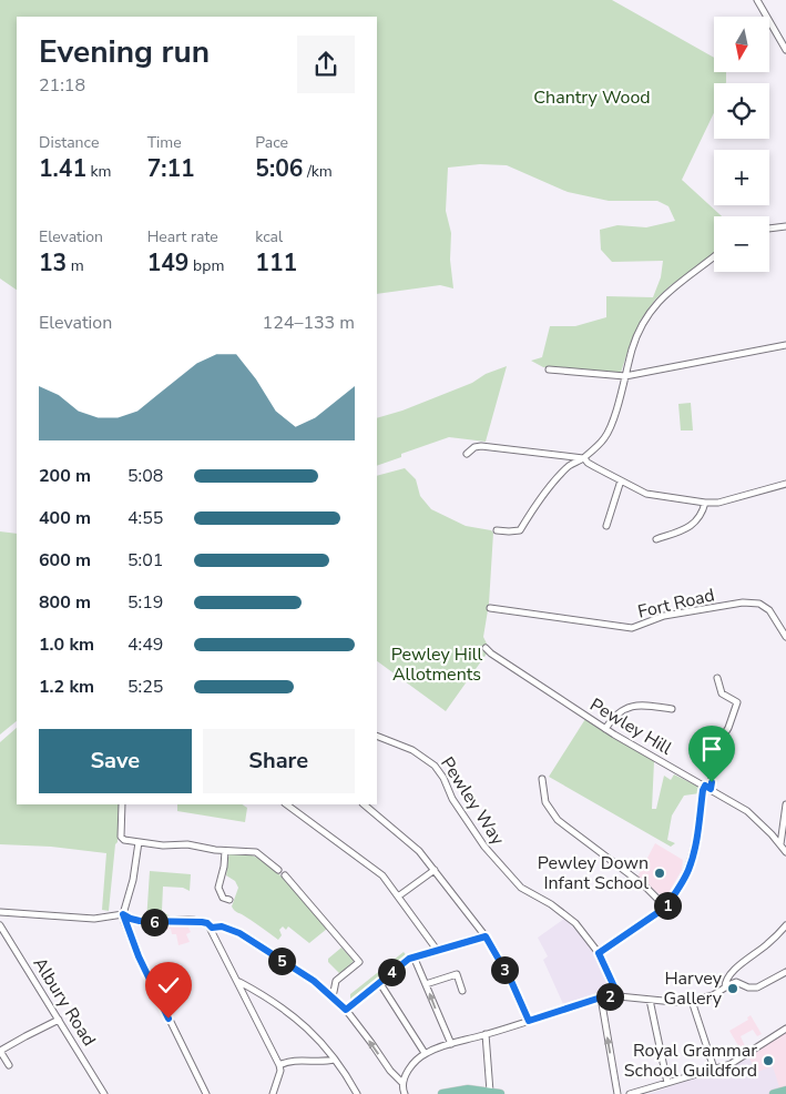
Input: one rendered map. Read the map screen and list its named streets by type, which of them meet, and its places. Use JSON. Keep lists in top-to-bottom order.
{
  "streets": {
    "street": [
      "Fort Road",
      "Pewley Hill",
      "Pewley Way",
      "Albury Road"
    ]
  },
  "parks": ["Chantry Wood", "Pewley Hill Allotments"],
  "places": ["Pewley Down Infant School", "Harvey Gallery", "Royal Grammar School Guildford"],
  "north": "bottom",
  "page": {
    "map_buttons": ["+", "−"],
    "heading": ["Evening run", "21:18"],
    "stats": [
      ["Distance", "1.41 km"],
      ["Time", "7:11"],
      ["Pace", "5:06 /km"],
      ["Elevation", "13 m"],
      ["Heart rate", "149 bpm"],
      ["kcal", "111"]
    ],
    "chart": ["Elevation", "124–133 m"],
    "list": [
      {
        "name": "200 m",
        "note": "5:08"
      },
      {
        "name": "400 m",
        "note": "4:55"
      },
      {
        "name": "600 m",
        "note": "5:01"
      },
      {
        "name": "800 m",
        "note": "5:19"
      },
      {
        "name": "1.0 km",
        "note": "4:49"
      },
      {
        "name": "1.2 km",
        "note": "5:25"
      }
    ],
    "buttons": ["Save", "Share"],
    "pins": [
      "1",
      "6",
      "5",
      "3",
      "4",
      "2"
    ]
  }
}
